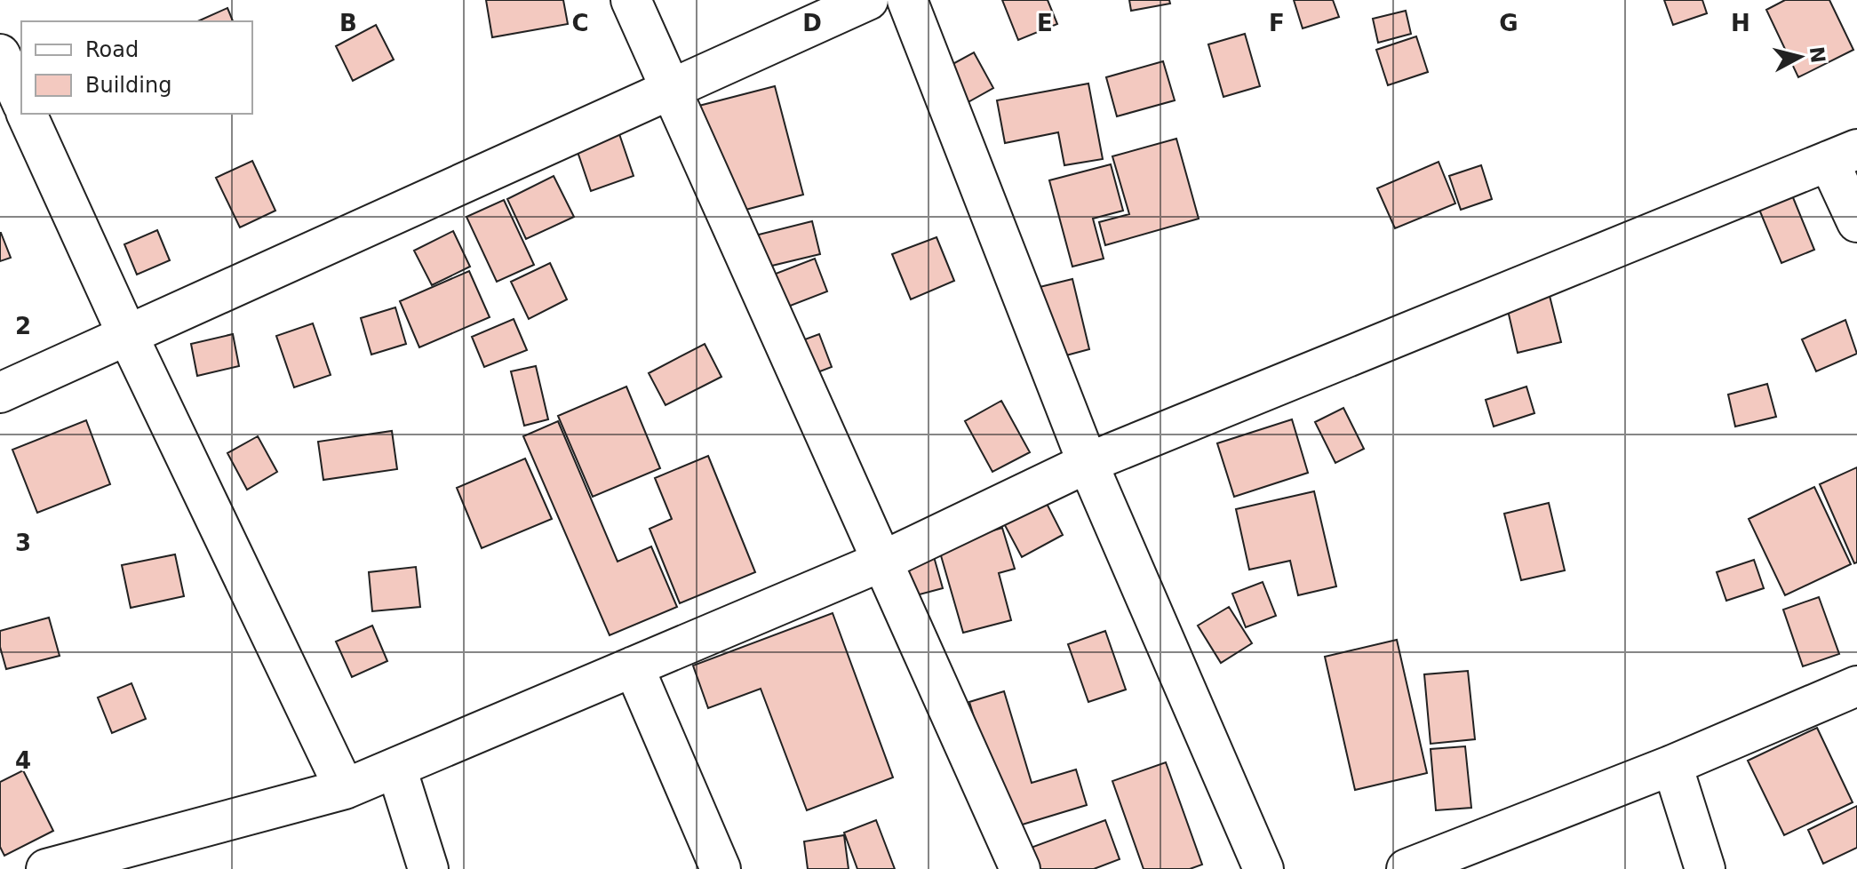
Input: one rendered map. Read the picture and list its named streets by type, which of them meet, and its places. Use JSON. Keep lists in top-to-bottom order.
{
  "legend": ["Road", "Building"],
  "north": "right",
  "grid": {
    "columns": [
      "B",
      "C",
      "D",
      "E",
      "F",
      "G",
      "H"
    ],
    "rows": ["2", "3", "4"]
  }
}
